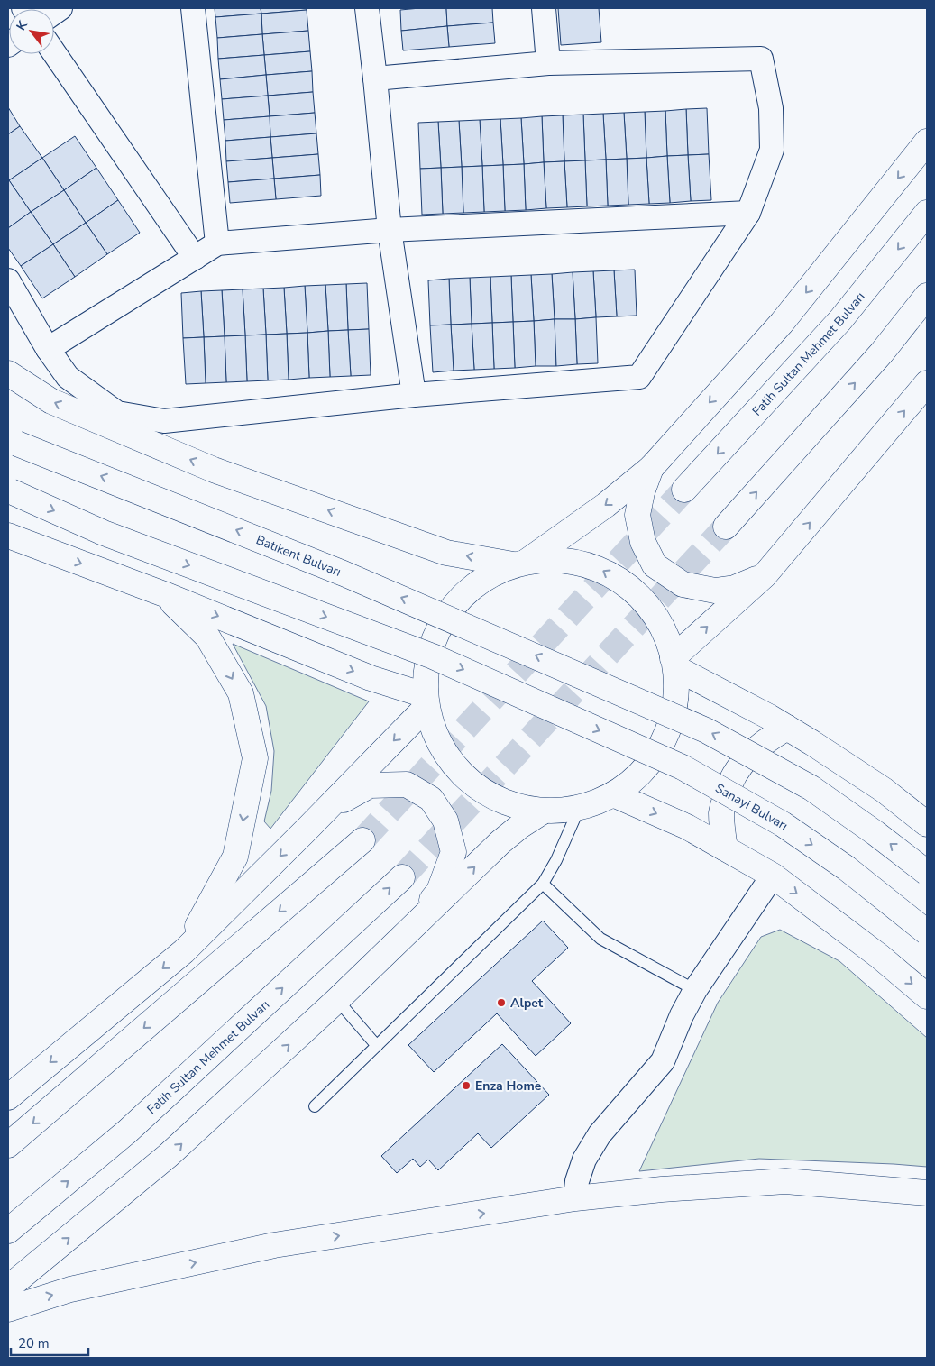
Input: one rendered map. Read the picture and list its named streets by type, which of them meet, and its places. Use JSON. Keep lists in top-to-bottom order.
{
  "streets": {
    "main road": ["Fatih Sultan Mehmet Bulvarı", "Batıkent Bulvarı", "Sanayi Bulvarı"]
  },
  "places": ["Alpet", "Enza Home"],
  "scale_bar": "20 m",
  "north": "top left"
}
